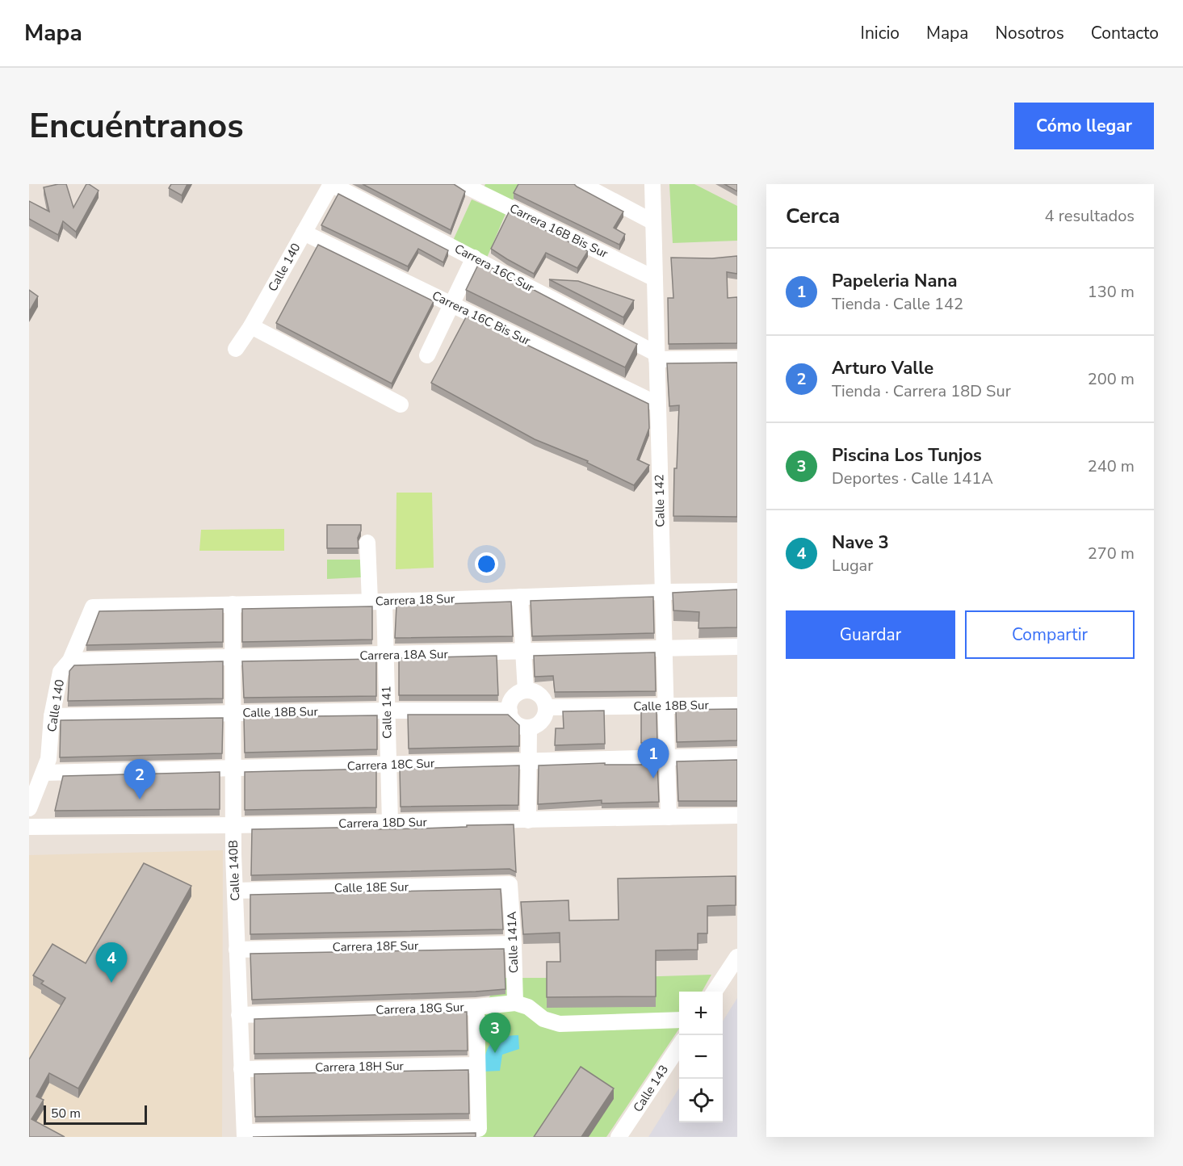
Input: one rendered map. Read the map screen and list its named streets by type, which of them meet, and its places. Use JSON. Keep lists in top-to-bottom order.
{
  "streets": {
    "street": [
      "Carrera 16B Bis Sur",
      "Calle 140",
      "Carrera 16C Sur",
      "Carrera 16C Bis Sur",
      "Calle 142",
      "Carrera 18 Sur",
      "Carrera 18A Sur",
      "Calle 18B Sur",
      "Calle 141",
      "Carrera 18C Sur",
      "Carrera 18D Sur",
      "Calle 140B",
      "Calle 18E Sur",
      "Calle 141A",
      "Carrera 18F Sur",
      "Carrera 18G Sur",
      "Carrera 18H Sur",
      "Calle 143"
    ]
  },
  "crossings": [
    ["Carrera 16B Bis Sur", "Calle 142"],
    ["Calle 140", "Carrera 16C Sur"],
    ["Calle 140", "Carrera 16C Bis Sur"],
    ["Calle 140", "Carrera 18 Sur"],
    ["Calle 140", "Carrera 18A Sur"],
    ["Calle 140", "Calle 18B Sur"],
    ["Calle 140", "Carrera 18C Sur"],
    ["Carrera 16C Sur", "Calle 142"],
    ["Carrera 16C Bis Sur", "Calle 142"],
    ["Calle 142", "Carrera 18 Sur"],
    ["Calle 142", "Carrera 18A Sur"],
    ["Calle 142", "Calle 18B Sur"],
    ["Calle 142", "Carrera 18C Sur"],
    ["Calle 142", "Carrera 18D Sur"],
    ["Carrera 18 Sur", "Calle 141"],
    ["Carrera 18 Sur", "Calle 140B"],
    ["Carrera 18A Sur", "Calle 141"],
    ["Carrera 18A Sur", "Calle 140B"],
    ["Calle 18B Sur", "Calle 141"],
    ["Calle 18B Sur", "Calle 140B"],
    ["Calle 141", "Carrera 18C Sur"],
    ["Calle 141", "Carrera 18D Sur"],
    ["Carrera 18C Sur", "Calle 140B"],
    ["Carrera 18D Sur", "Calle 140B"],
    ["Calle 140B", "Calle 18E Sur"],
    ["Calle 140B", "Carrera 18F Sur"],
    ["Calle 140B", "Carrera 18G Sur"],
    ["Calle 140B", "Carrera 18H Sur"],
    ["Calle 18E Sur", "Calle 141A"],
    ["Calle 141A", "Carrera 18F Sur"],
    ["Calle 141A", "Carrera 18G Sur"]
  ],
  "scale_bar": "50 m",
  "page": {
    "header": "Mapa",
    "nav": [
      "Inicio",
      "Mapa",
      "Nosotros",
      "Contacto"
    ],
    "buttons": [
      "Cómo llegar",
      ["Guardar", "Compartir"]
    ],
    "title": "Encuéntranos",
    "heading": ["Cerca", "4 resultados"],
    "list": [
      {
        "mark": "1",
        "name": "Papeleria Nana",
        "note": "Tienda · Calle 142",
        "value": "130 m"
      },
      {
        "mark": "2",
        "name": "Arturo Valle",
        "note": "Tienda · Carrera 18D Sur",
        "value": "200 m"
      },
      {
        "mark": "3",
        "name": "Piscina Los Tunjos",
        "note": "Deportes · Calle 141A",
        "value": "240 m"
      },
      {
        "mark": "4",
        "name": "Nave 3",
        "note": "Lugar",
        "value": "270 m"
      }
    ],
    "pins": [
      "1",
      "2",
      "4",
      "3"
    ],
    "map_buttons": ["+", "−"],
    "scale": "50 m"
  }
}
